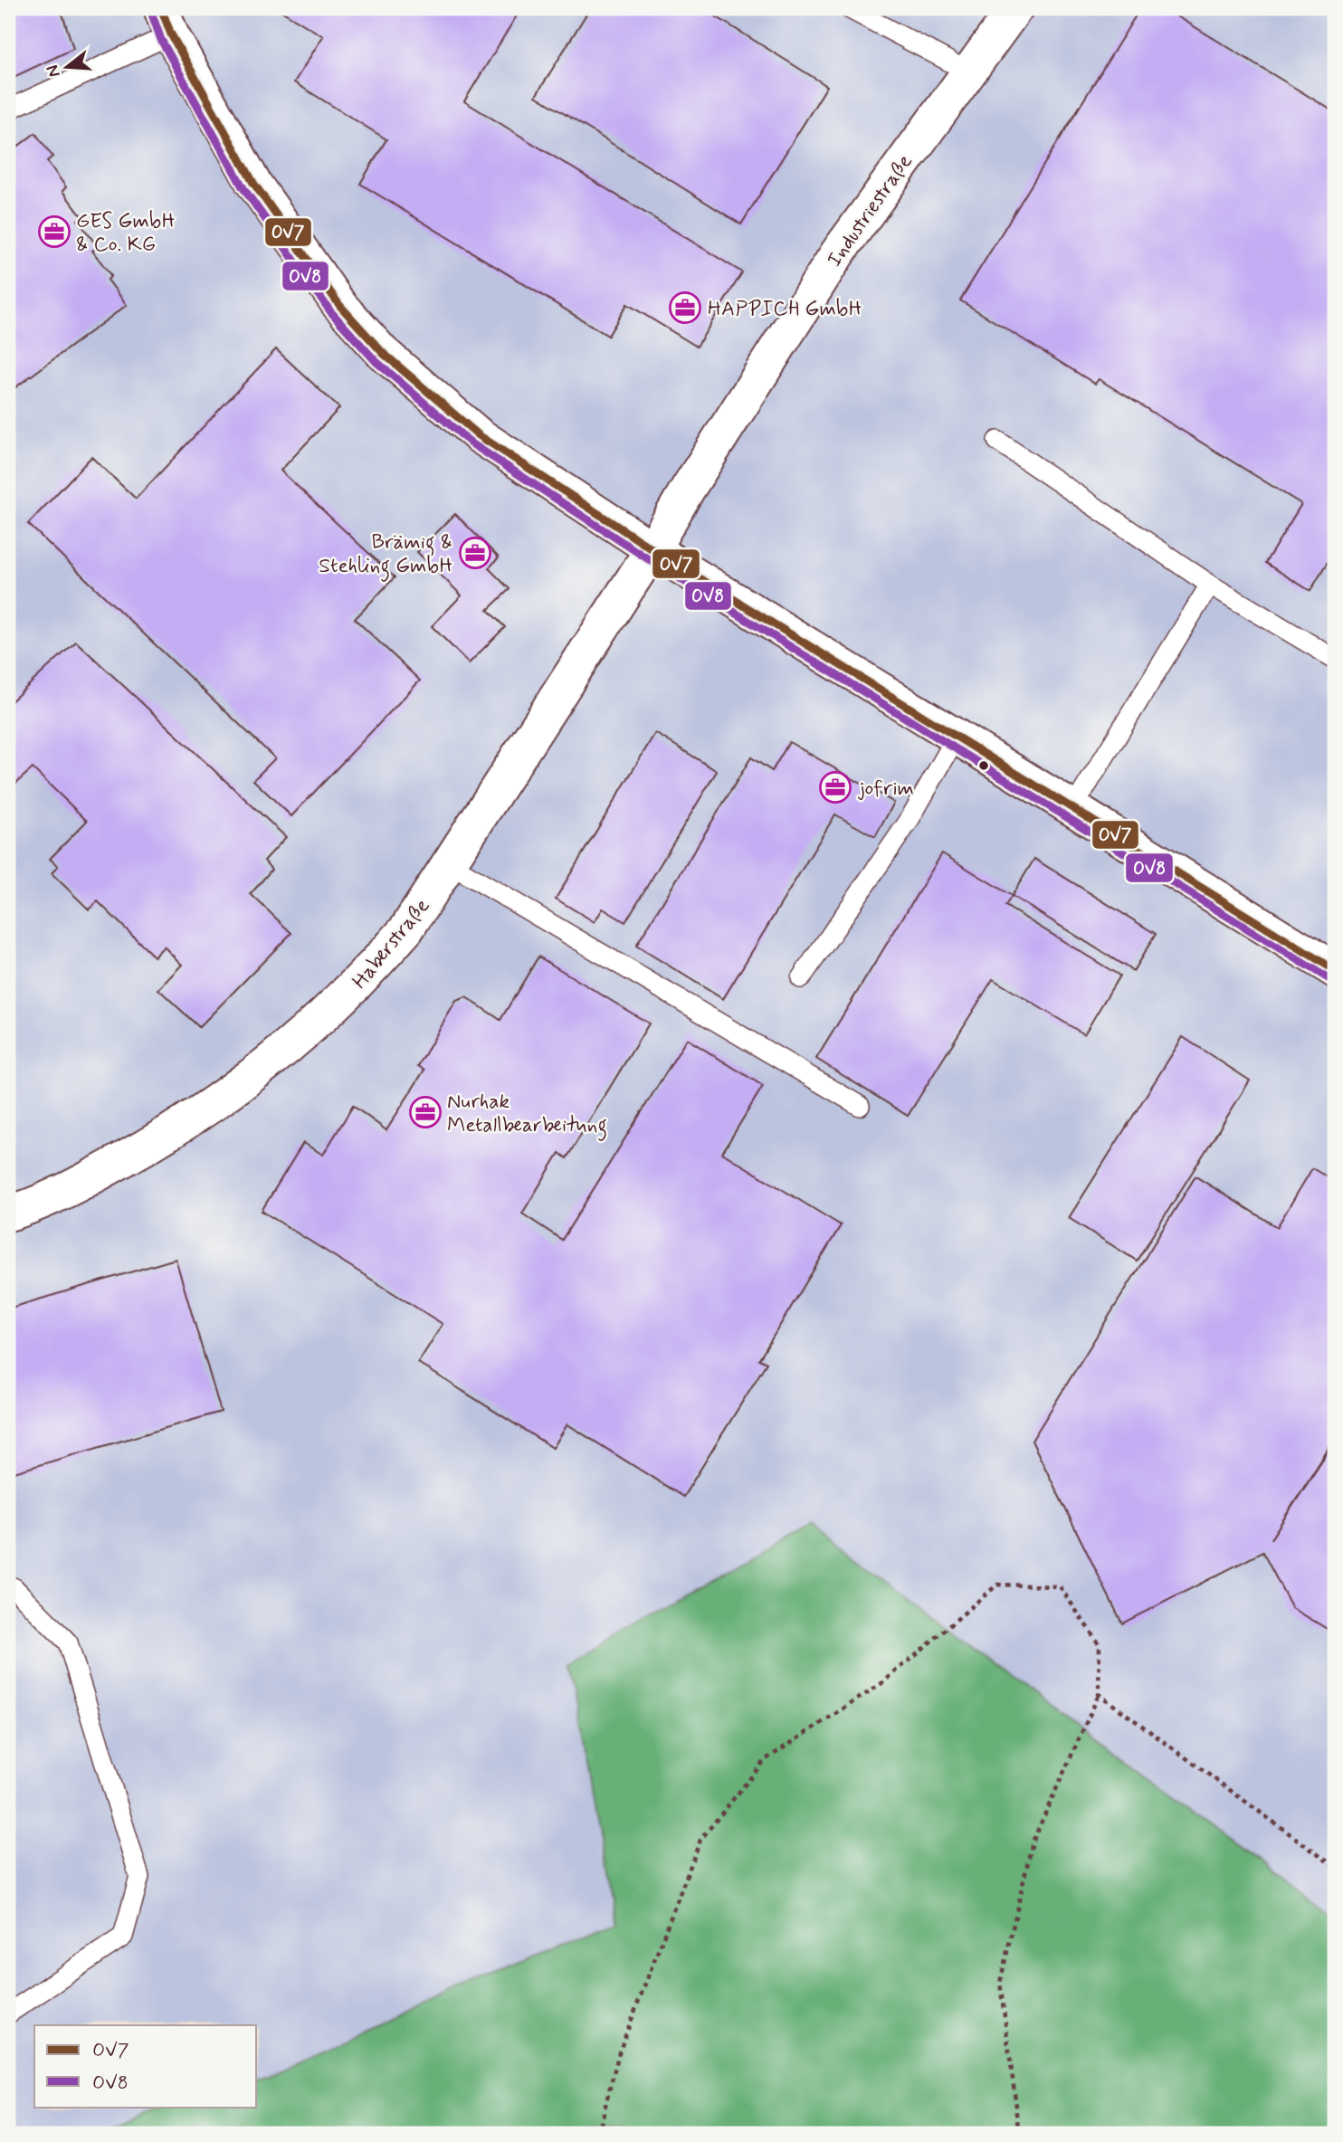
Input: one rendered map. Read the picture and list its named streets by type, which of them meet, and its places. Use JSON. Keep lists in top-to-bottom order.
{
  "streets": {
    "street": ["Industriestraße", "Haberstraße"]
  },
  "crossings": [
    ["Industriestraße", "Haberstraße"]
  ],
  "places": {
    "office": [
      "GES GmbH & Co. KG",
      "HAPPICH GmbH",
      "Brämig & Stehling GmbH",
      "jofrim",
      "Nurhak Metallbearbeitung"
    ]
  },
  "lines": ["transit line OV7", "transit line OV8"],
  "legend": ["OV7", "OV8"],
  "north": "left"
}
